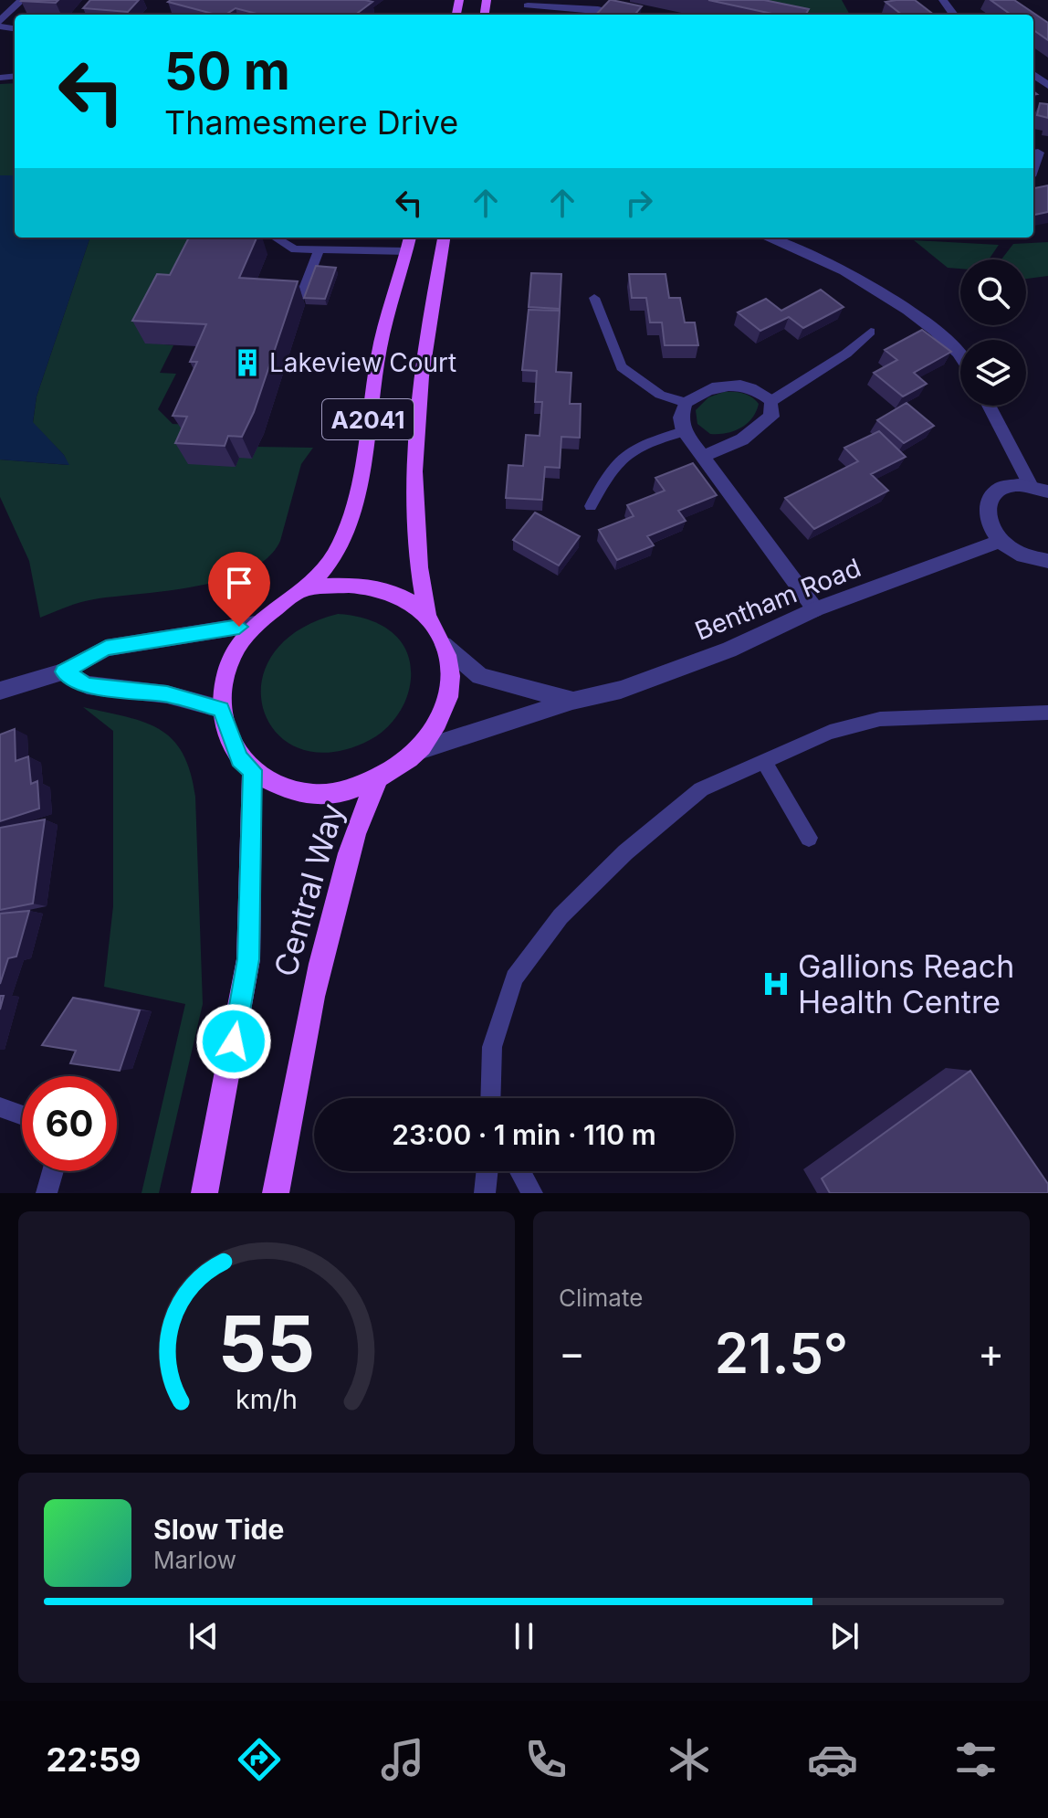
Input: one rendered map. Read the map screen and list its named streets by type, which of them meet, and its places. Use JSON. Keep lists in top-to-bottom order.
{
  "streets": {
    "main road": ["A2041", "Central Way"],
    "street": ["Bentham Road"]
  },
  "crossings": [
    ["A2041", "Bentham Road"],
    ["A2041", "Central Way"],
    ["Bentham Road", "Central Way"]
  ],
  "places": {
    "building": ["Lakeview Court"],
    "hospital": ["Gallions Reach Health Centre"]
  },
  "page": {
    "turn": ["50 m", "Thamesmere Drive"],
    "limit": "60",
    "trip": "23:00 · 1 min · 110 m",
    "tile": "Climate",
    "heat": ["−", "21.5°", "+"],
    "song": ["Slow Tide", "Marlow"],
    "tabs": "22:59",
    "gauge": ["55", "km/h"]
  }
}
